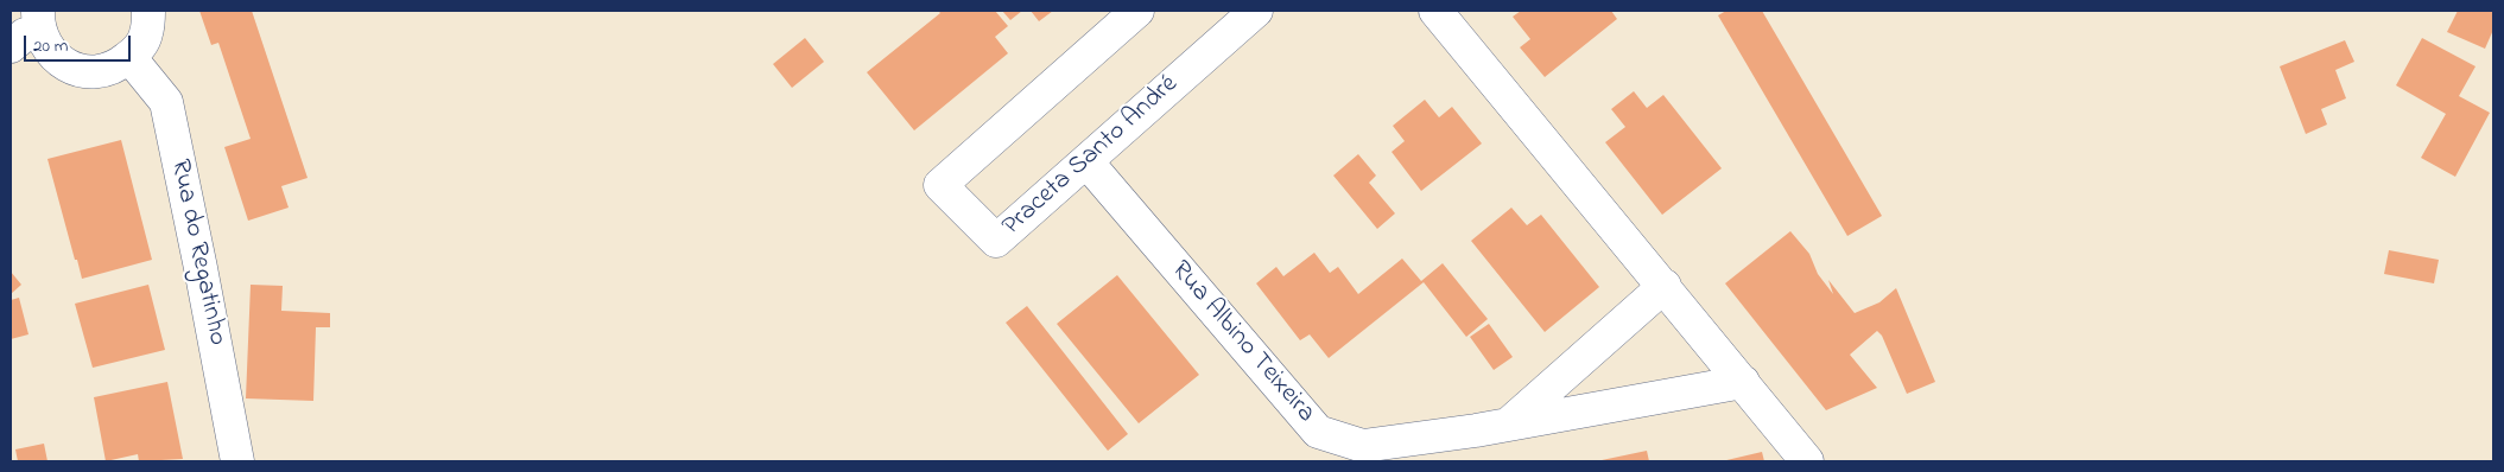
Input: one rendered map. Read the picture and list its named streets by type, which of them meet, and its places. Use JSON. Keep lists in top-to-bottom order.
{
  "streets": {
    "street": ["Praceta Santo André", "Rua do Regatinho", "Rua Albino Teixeira"]
  },
  "crossings": [
    ["Praceta Santo André", "Rua Albino Teixeira"]
  ],
  "scale_bar": "20 m"
}
